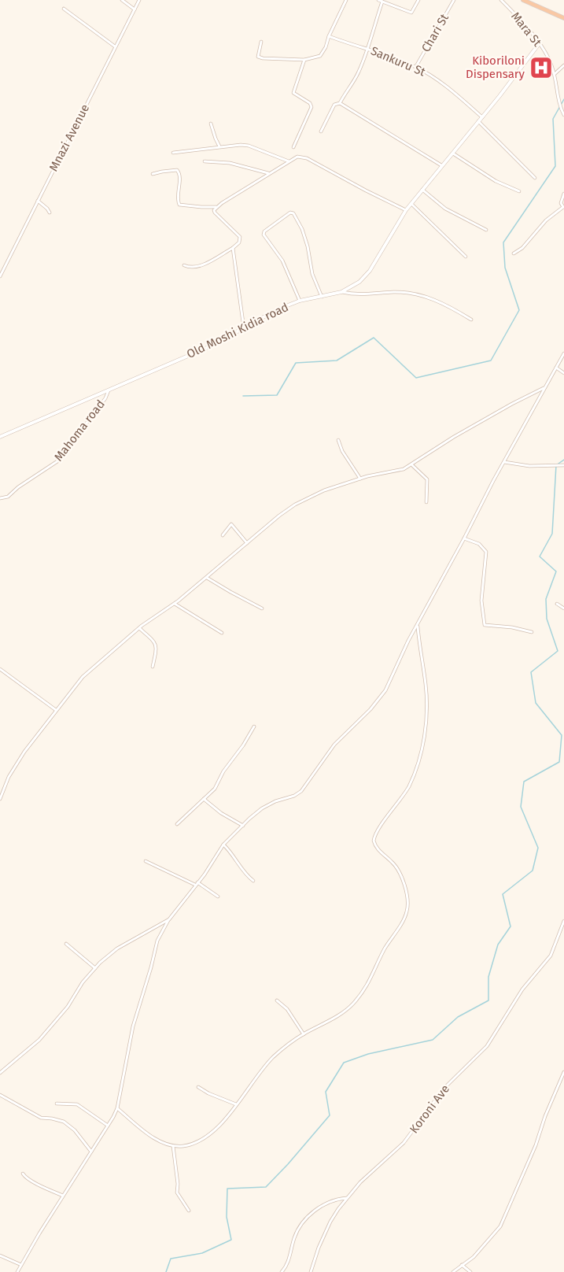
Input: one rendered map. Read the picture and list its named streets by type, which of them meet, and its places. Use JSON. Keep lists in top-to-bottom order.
{
  "streets": {
    "street": [
      "Mara St",
      "Chari St",
      "Sankuru St",
      "Mnazi Avenue",
      "Old Moshi Kidia road",
      "Mahoma road",
      "Koroni Ave"
    ]
  },
  "crossings": [
    ["Mara St", "Old Moshi Kidia road"],
    ["Chari St", "Sankuru St"],
    ["Sankuru St", "Old Moshi Kidia road"],
    ["Old Moshi Kidia road", "Mahoma road"]
  ],
  "places": {
    "hospital": ["Kiboriloni Dispensary"]
  }
}
